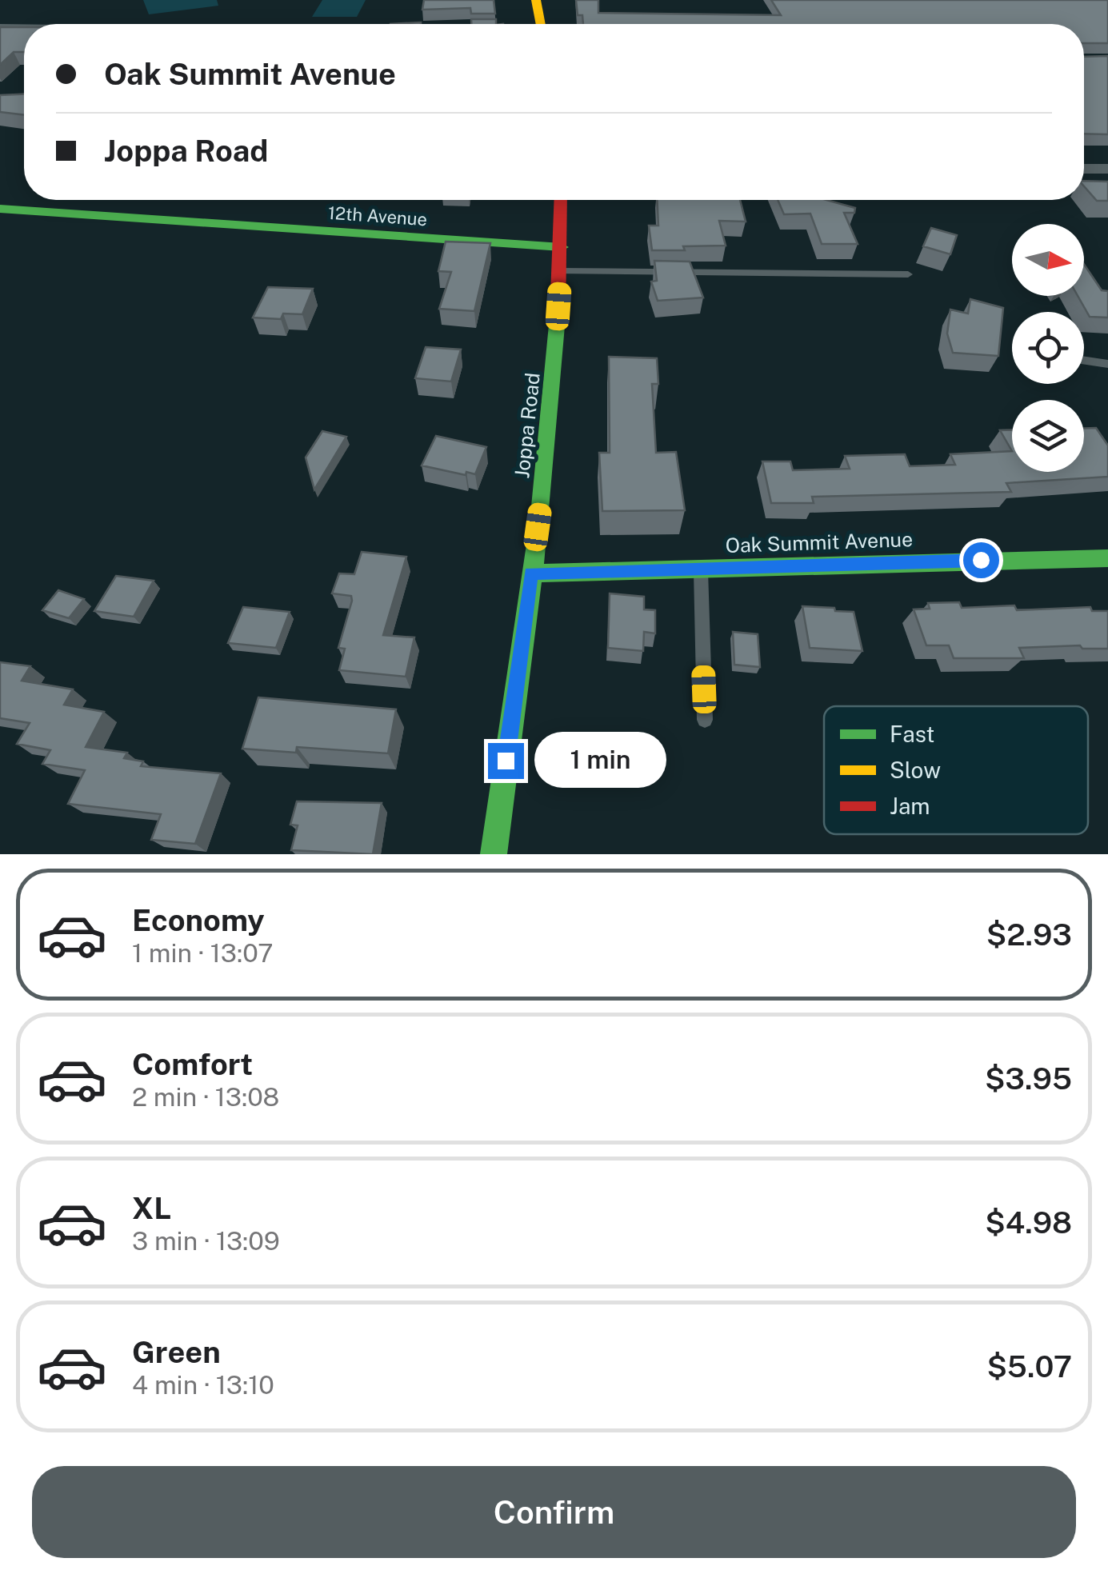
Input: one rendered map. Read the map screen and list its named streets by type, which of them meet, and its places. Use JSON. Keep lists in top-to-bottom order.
{
  "streets": {
    "street": ["12th Avenue", "Joppa Road", "Oak Summit Avenue"]
  },
  "crossings": [
    ["12th Avenue", "Joppa Road"],
    ["Joppa Road", "Oak Summit Avenue"]
  ],
  "legend": ["Fast", "Slow", "Jam"],
  "north": "right",
  "page": {
    "banner": ["Oak Summit Avenue", "Joppa Road"],
    "bubble": "1 min",
    "list": [
      {
        "name": "Economy",
        "note": "1 min · 13:07",
        "value": "$2.93"
      },
      {
        "name": "Comfort",
        "note": "2 min · 13:08",
        "value": "$3.95"
      },
      {
        "name": "XL",
        "note": "3 min · 13:09",
        "value": "$4.98"
      },
      {
        "name": "Green",
        "note": "4 min · 13:10",
        "value": "$5.07"
      }
    ],
    "buttons": "Confirm"
  }
}
